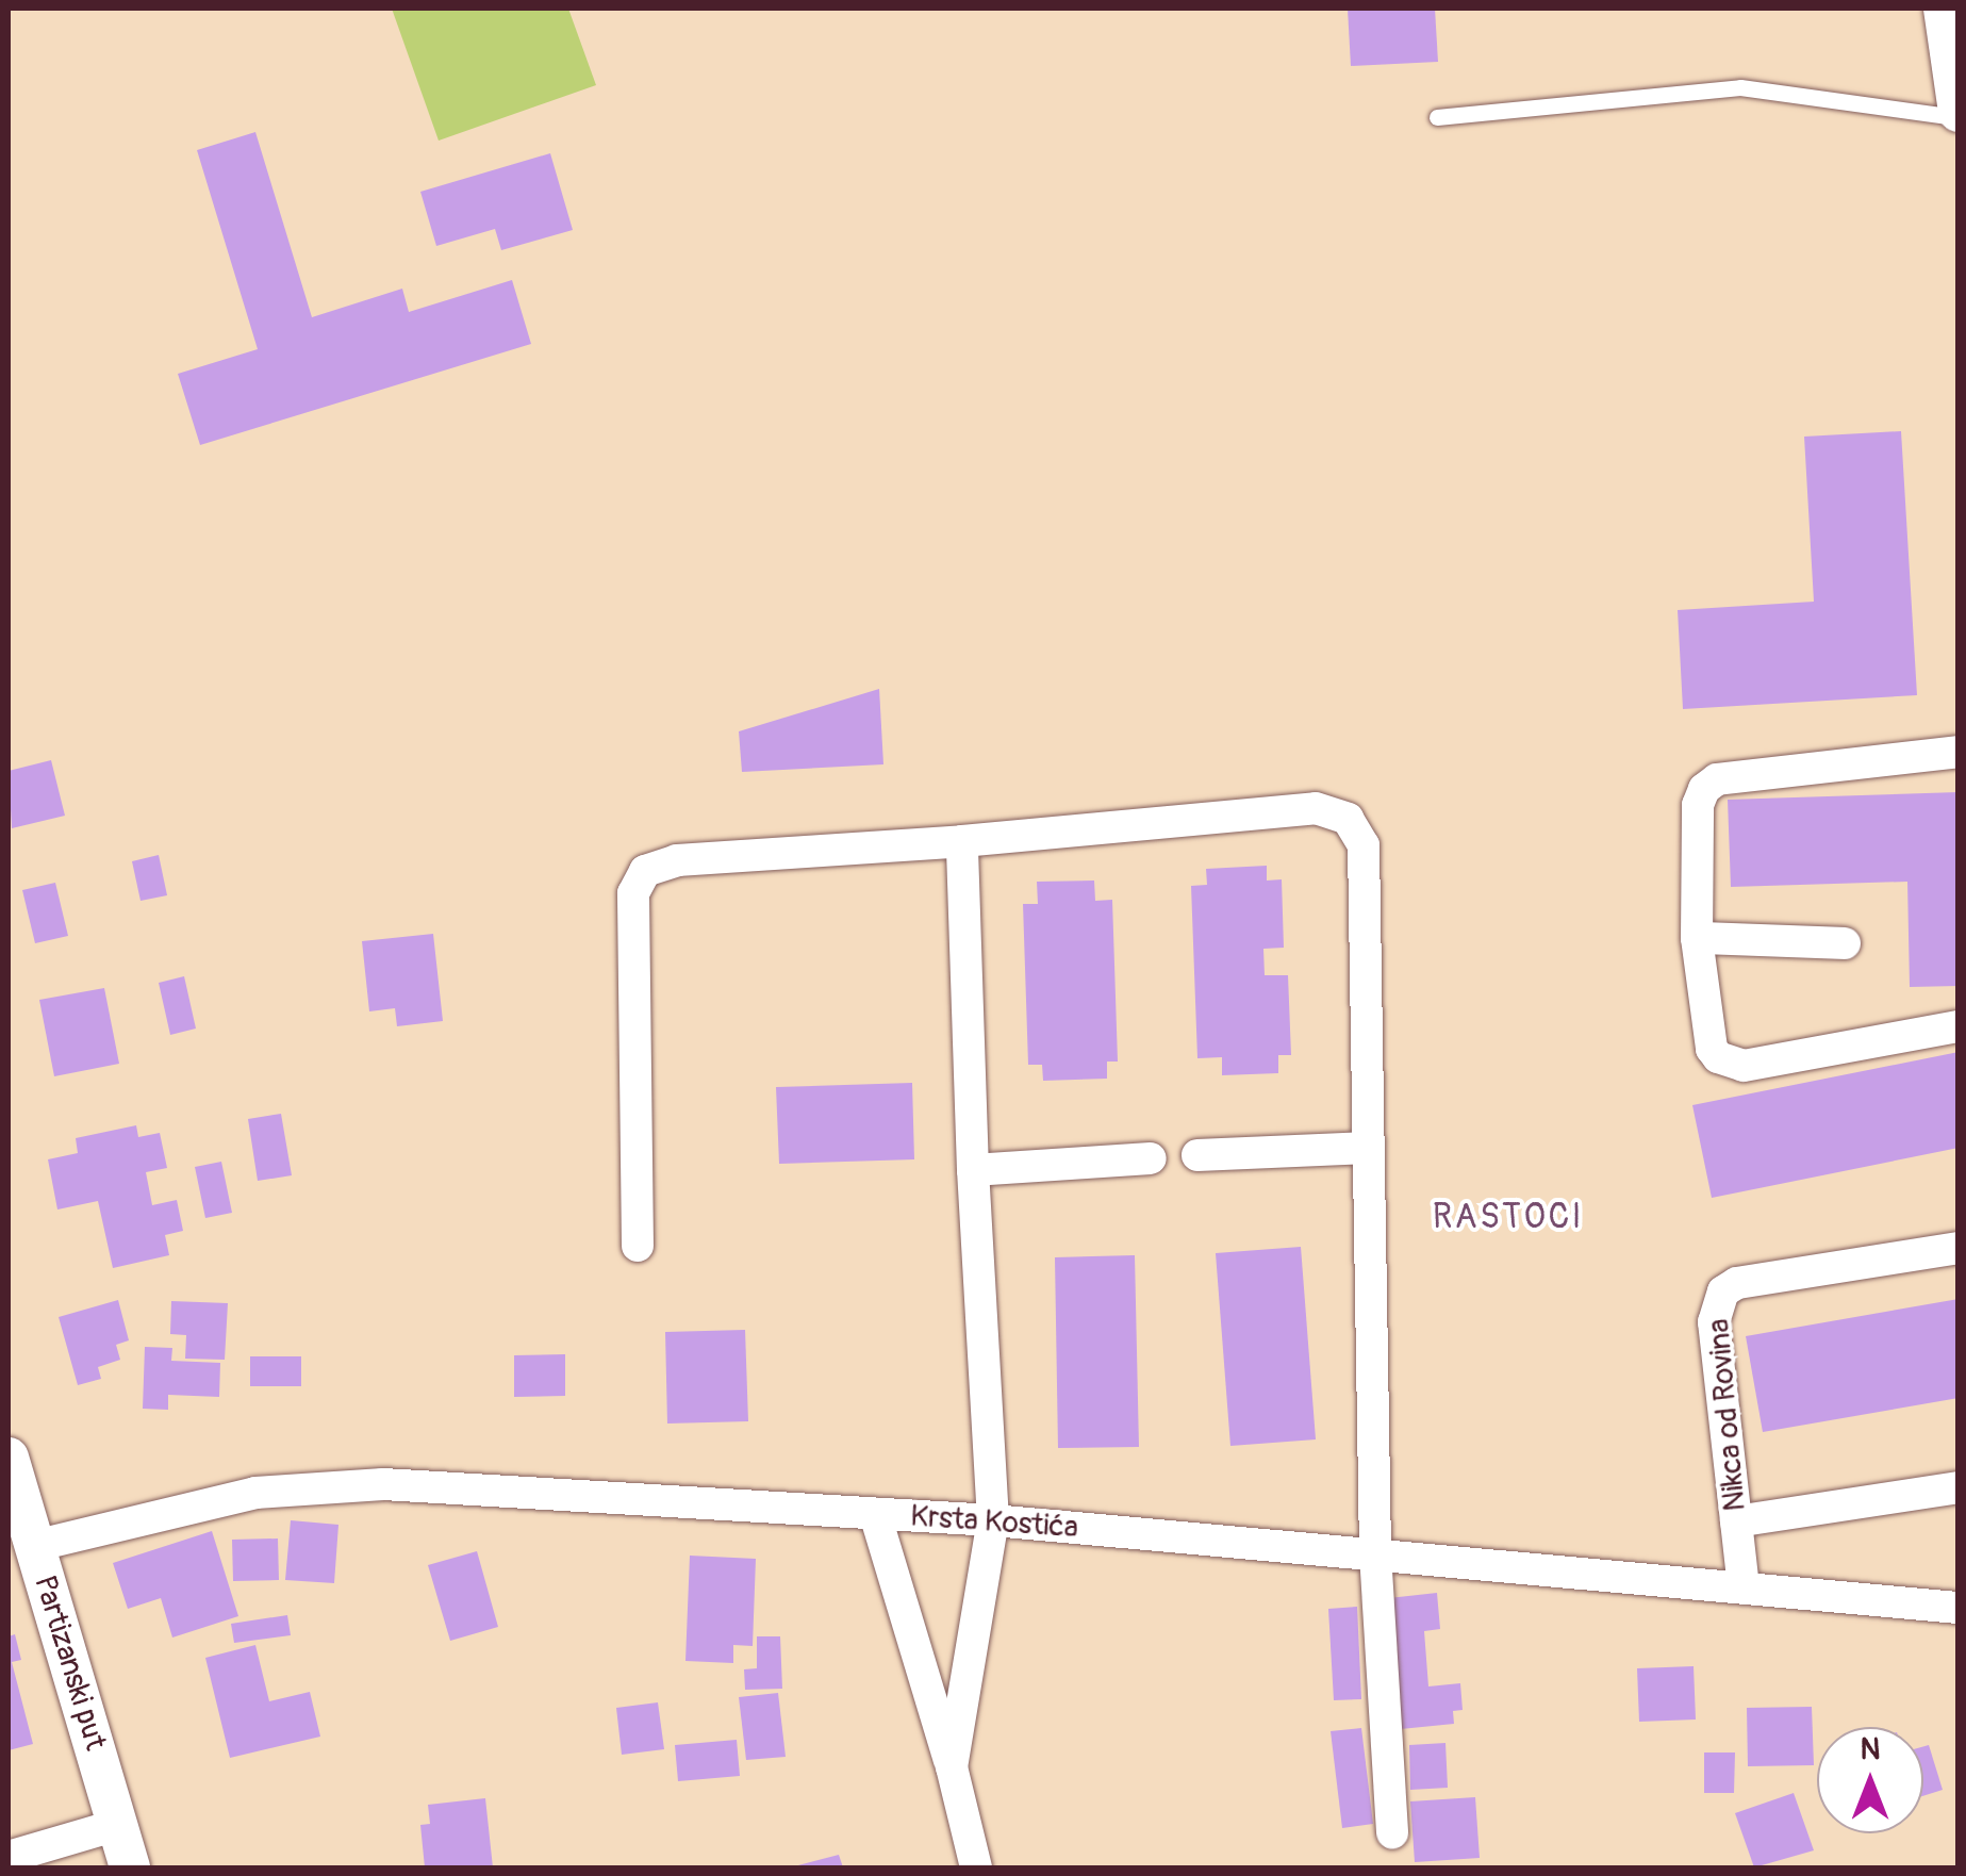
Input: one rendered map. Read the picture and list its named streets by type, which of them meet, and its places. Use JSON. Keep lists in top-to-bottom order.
{
  "streets": {
    "street": ["Nikca od Rovina", "Krsta Kostića", "Partizanski put"]
  },
  "crossings": [
    ["Nikca od Rovina", "Krsta Kostića"],
    ["Krsta Kostića", "Partizanski put"]
  ],
  "districts": ["RASTOCI"],
  "north": "top"
}
